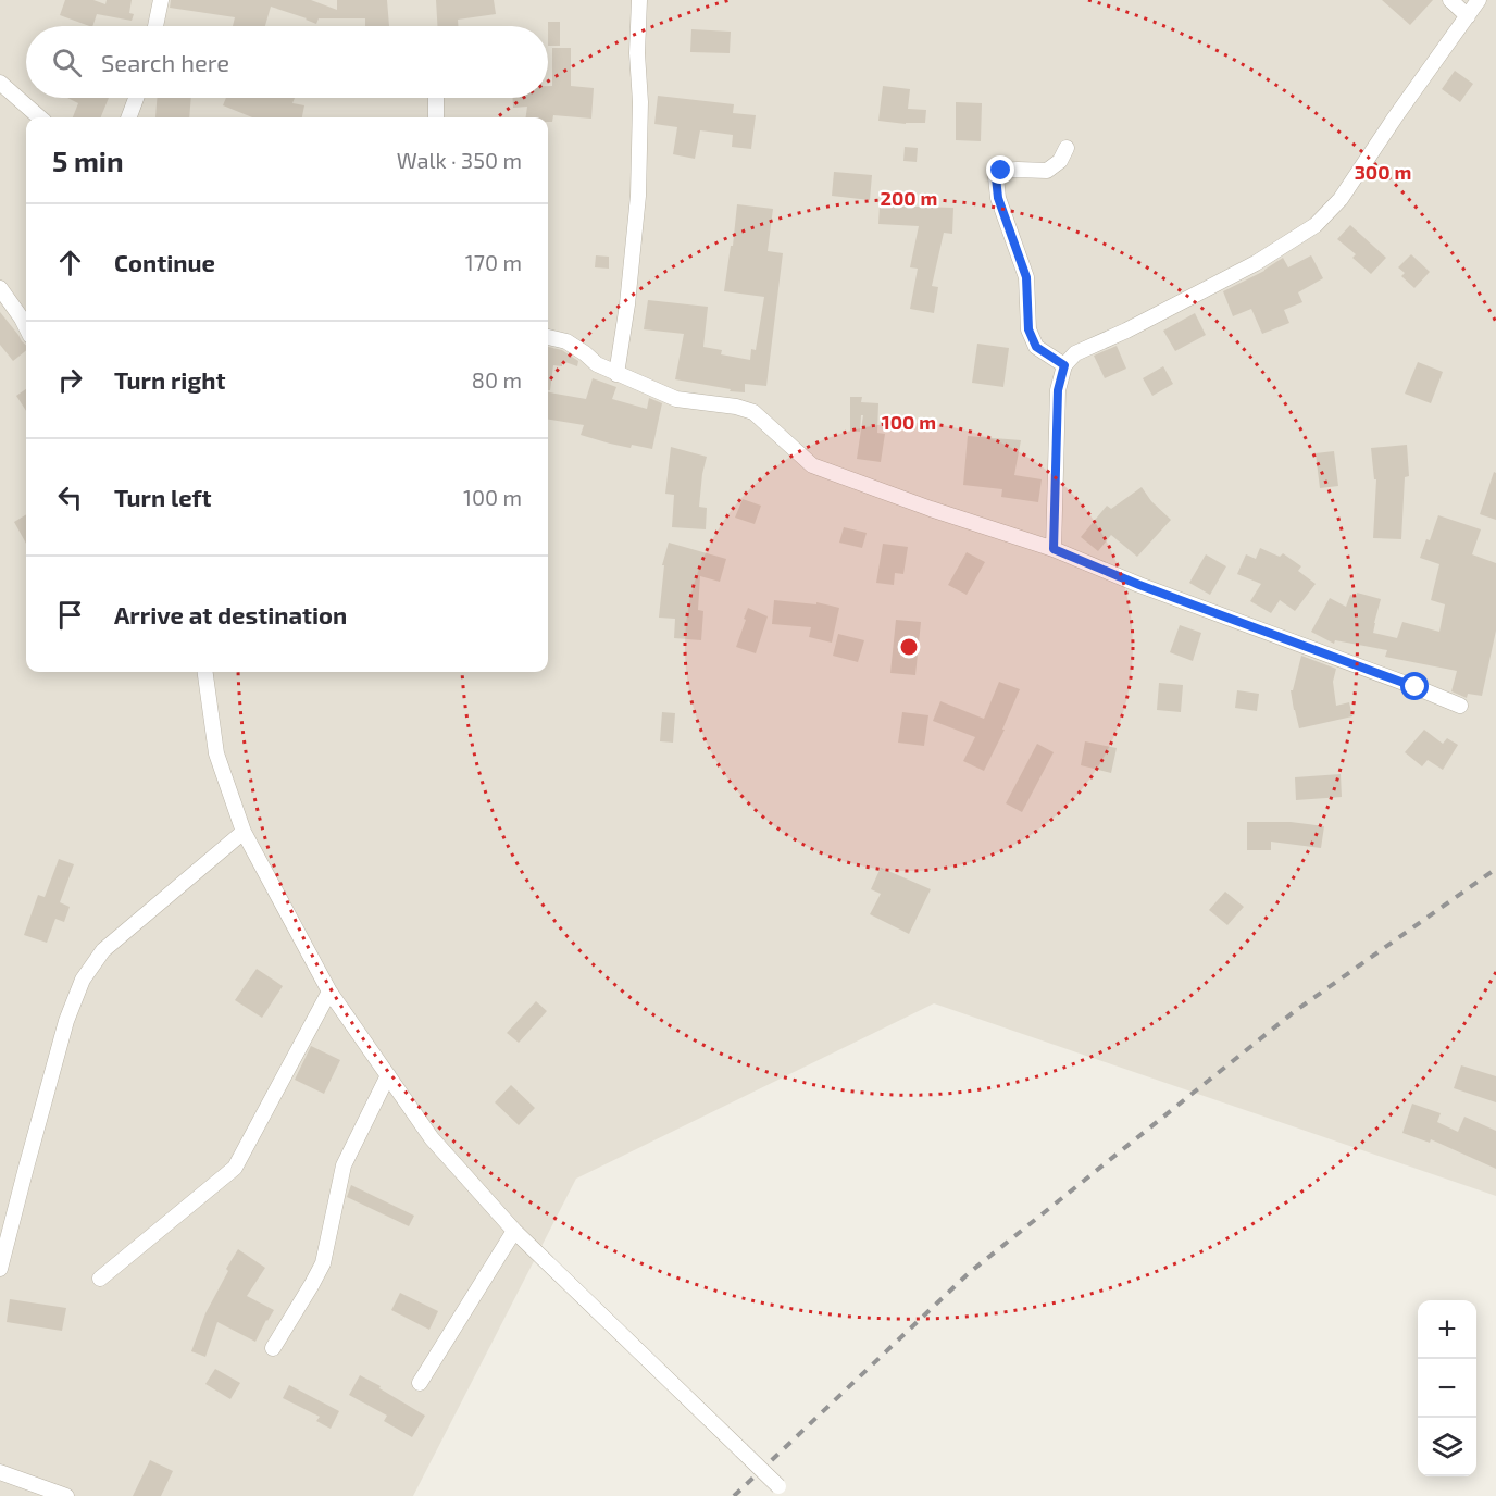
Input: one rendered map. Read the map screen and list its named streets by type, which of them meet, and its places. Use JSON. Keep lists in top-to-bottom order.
{
  "page": {
    "search": "Search here",
    "heading": ["5 min", "Walk · 350 m"],
    "list": [
      ["Continue", "170 m"],
      ["Turn right", "80 m"],
      ["Turn left", "100 m"],
      "Arrive at destination"
    ],
    "map_buttons": ["+", "−"]
  },
  "rings": ["300 m", "200 m", "100 m"]
}
